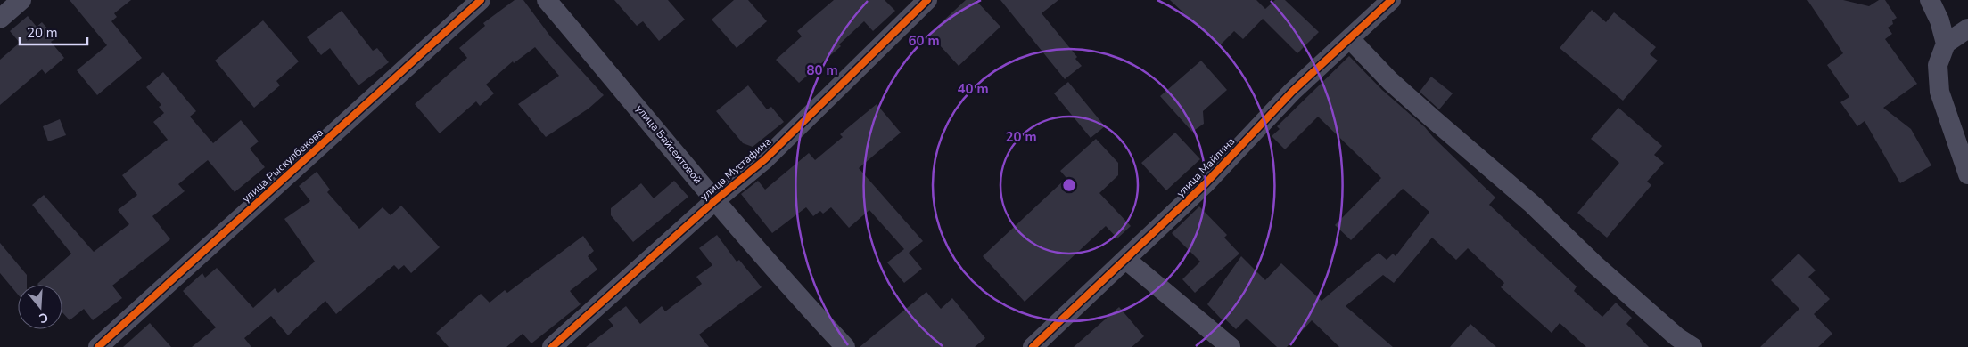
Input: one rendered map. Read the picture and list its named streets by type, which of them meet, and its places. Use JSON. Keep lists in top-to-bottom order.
{
  "streets": {
    "street": [
      "улица Байсеитовой",
      "улица Рыскулбекова",
      "улица Майлина",
      "улица Мустафина"
    ]
  },
  "crossings": [
    ["улица Байсеитовой", "улица Мустафина"]
  ],
  "scale_bar": "20 m",
  "north": "bottom",
  "rings": [
    "60 m",
    "80 m",
    "40 m",
    "20 m"
  ]
}
